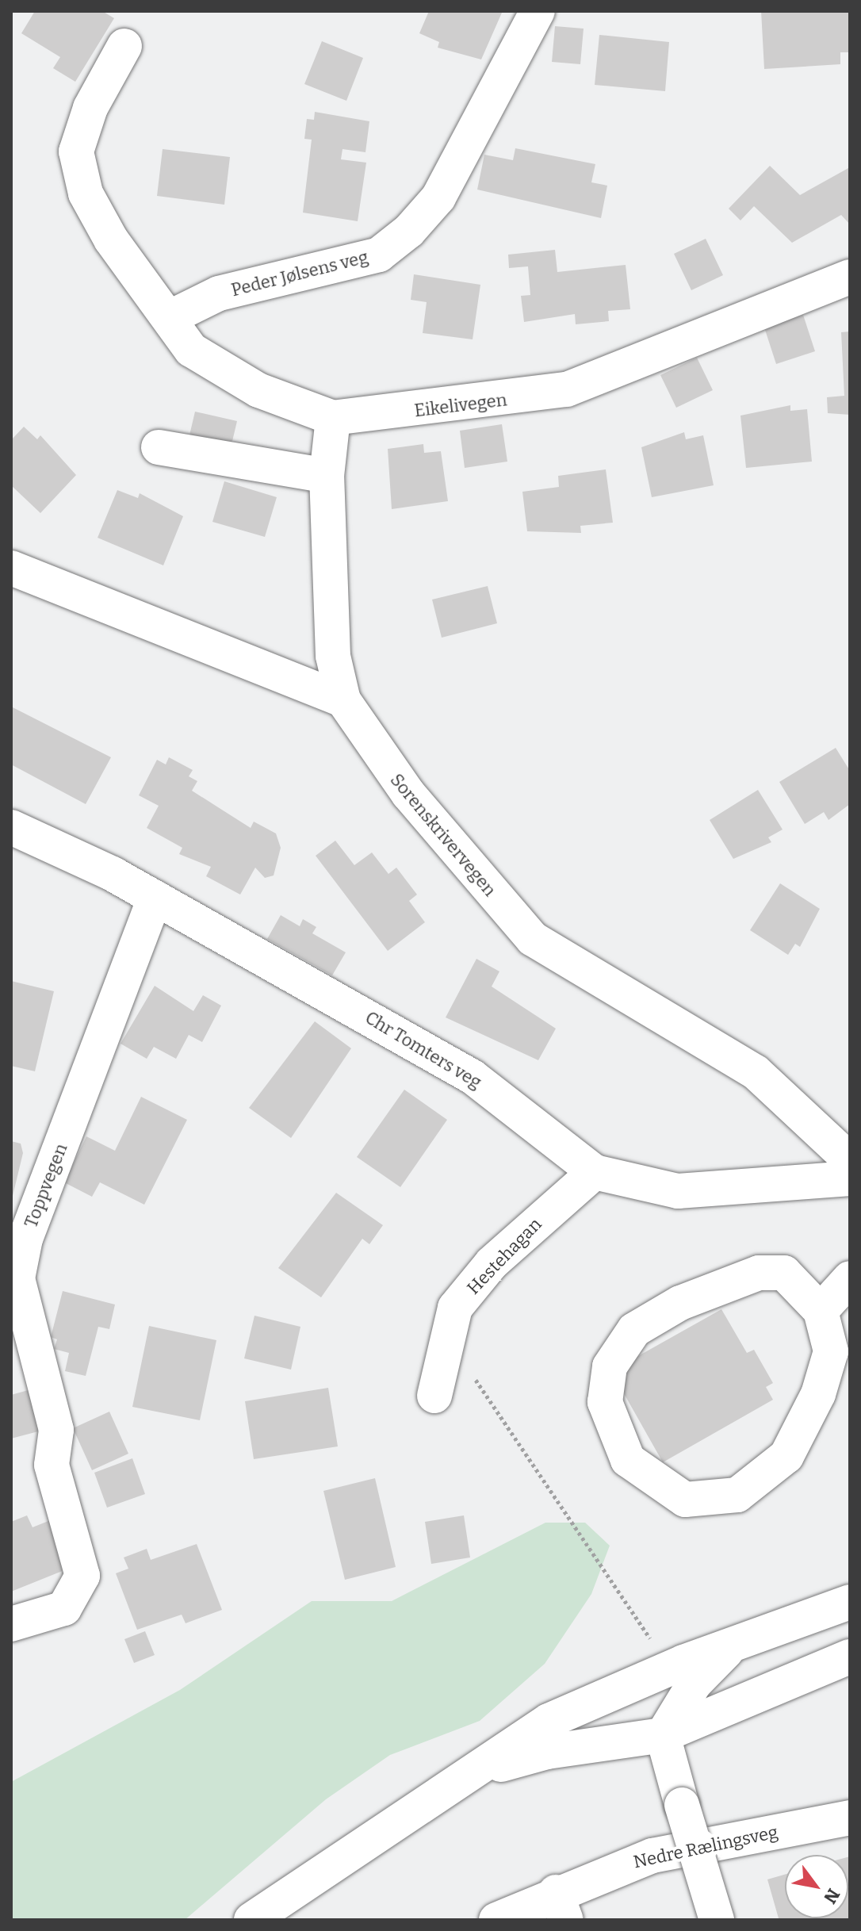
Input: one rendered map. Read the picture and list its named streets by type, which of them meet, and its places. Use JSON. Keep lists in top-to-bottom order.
{
  "streets": {
    "street": [
      "Peder Jølsens veg",
      "Eikelivegen",
      "Sorenskrivervegen",
      "Chr Tomters veg",
      "Toppvegen",
      "Hestehagan",
      "Nedre Rælingsveg"
    ]
  },
  "crossings": [
    ["Chr Tomters veg", "Toppvegen"],
    ["Chr Tomters veg", "Hestehagan"]
  ],
  "north": "bottom right"
}
